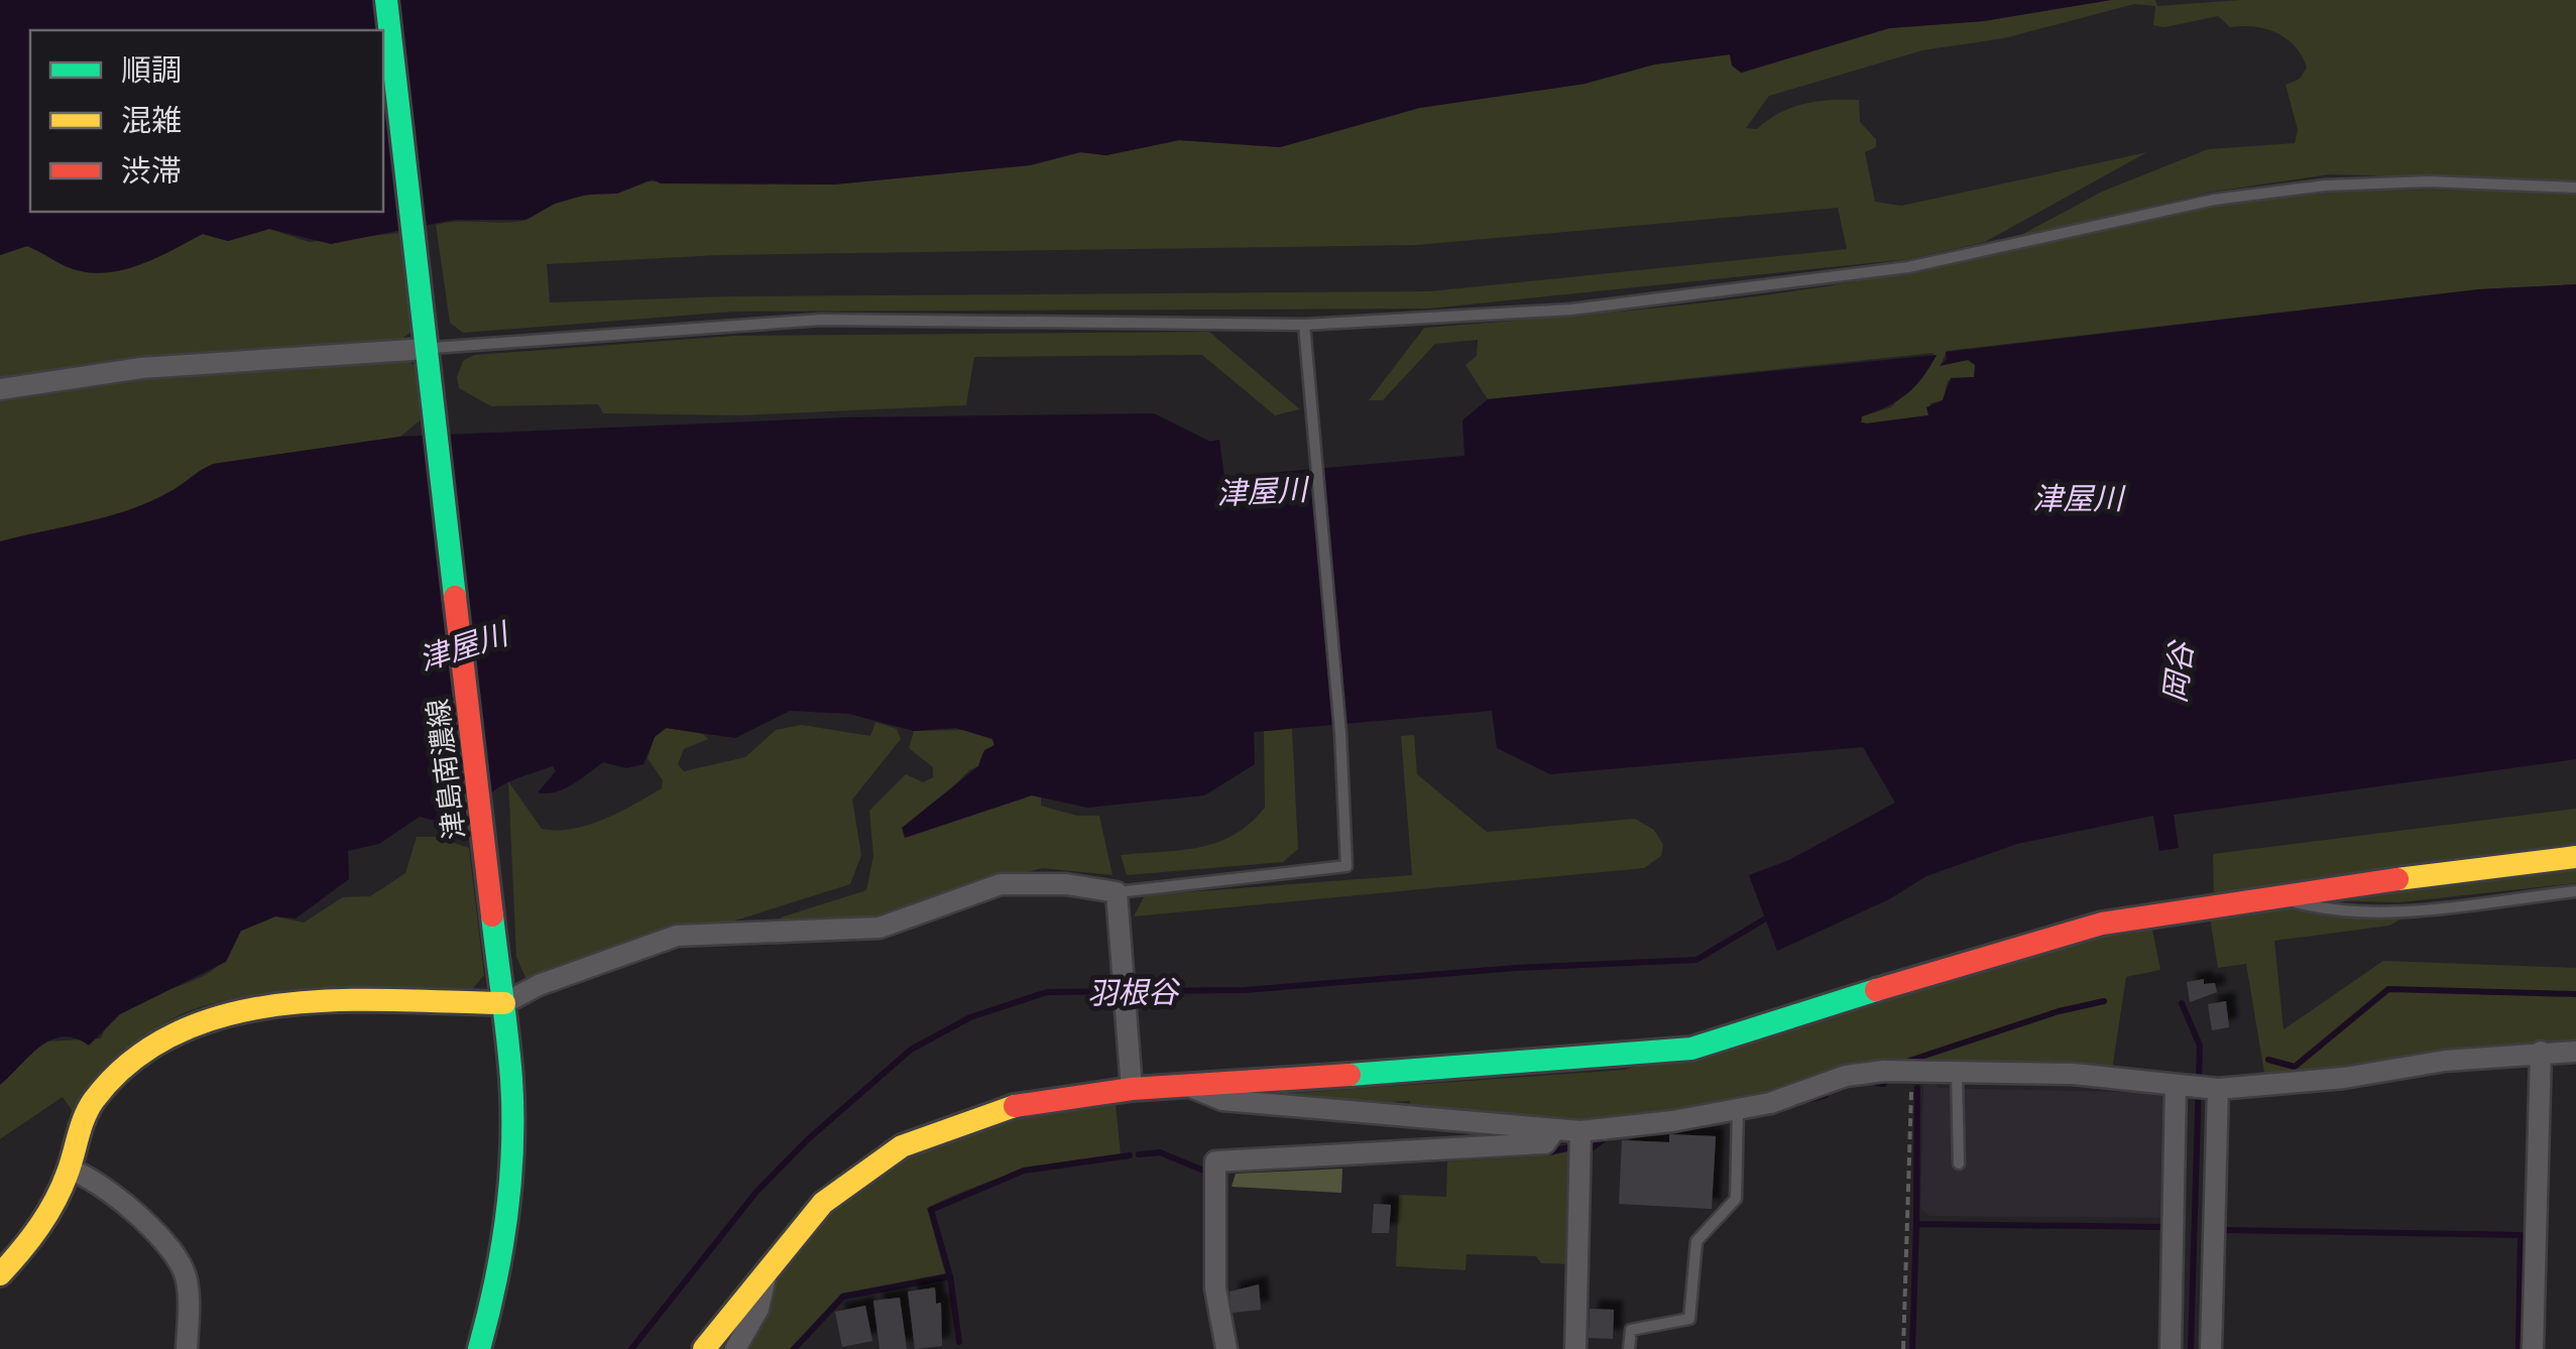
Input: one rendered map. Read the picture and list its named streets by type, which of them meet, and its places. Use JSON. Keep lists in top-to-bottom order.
{
  "streets": {
    "street": ["津島南濃線"]
  },
  "water": ["津屋川", "岡谷", "羽根谷"],
  "legend": ["順調", "混雑", "渋滞"]
}
